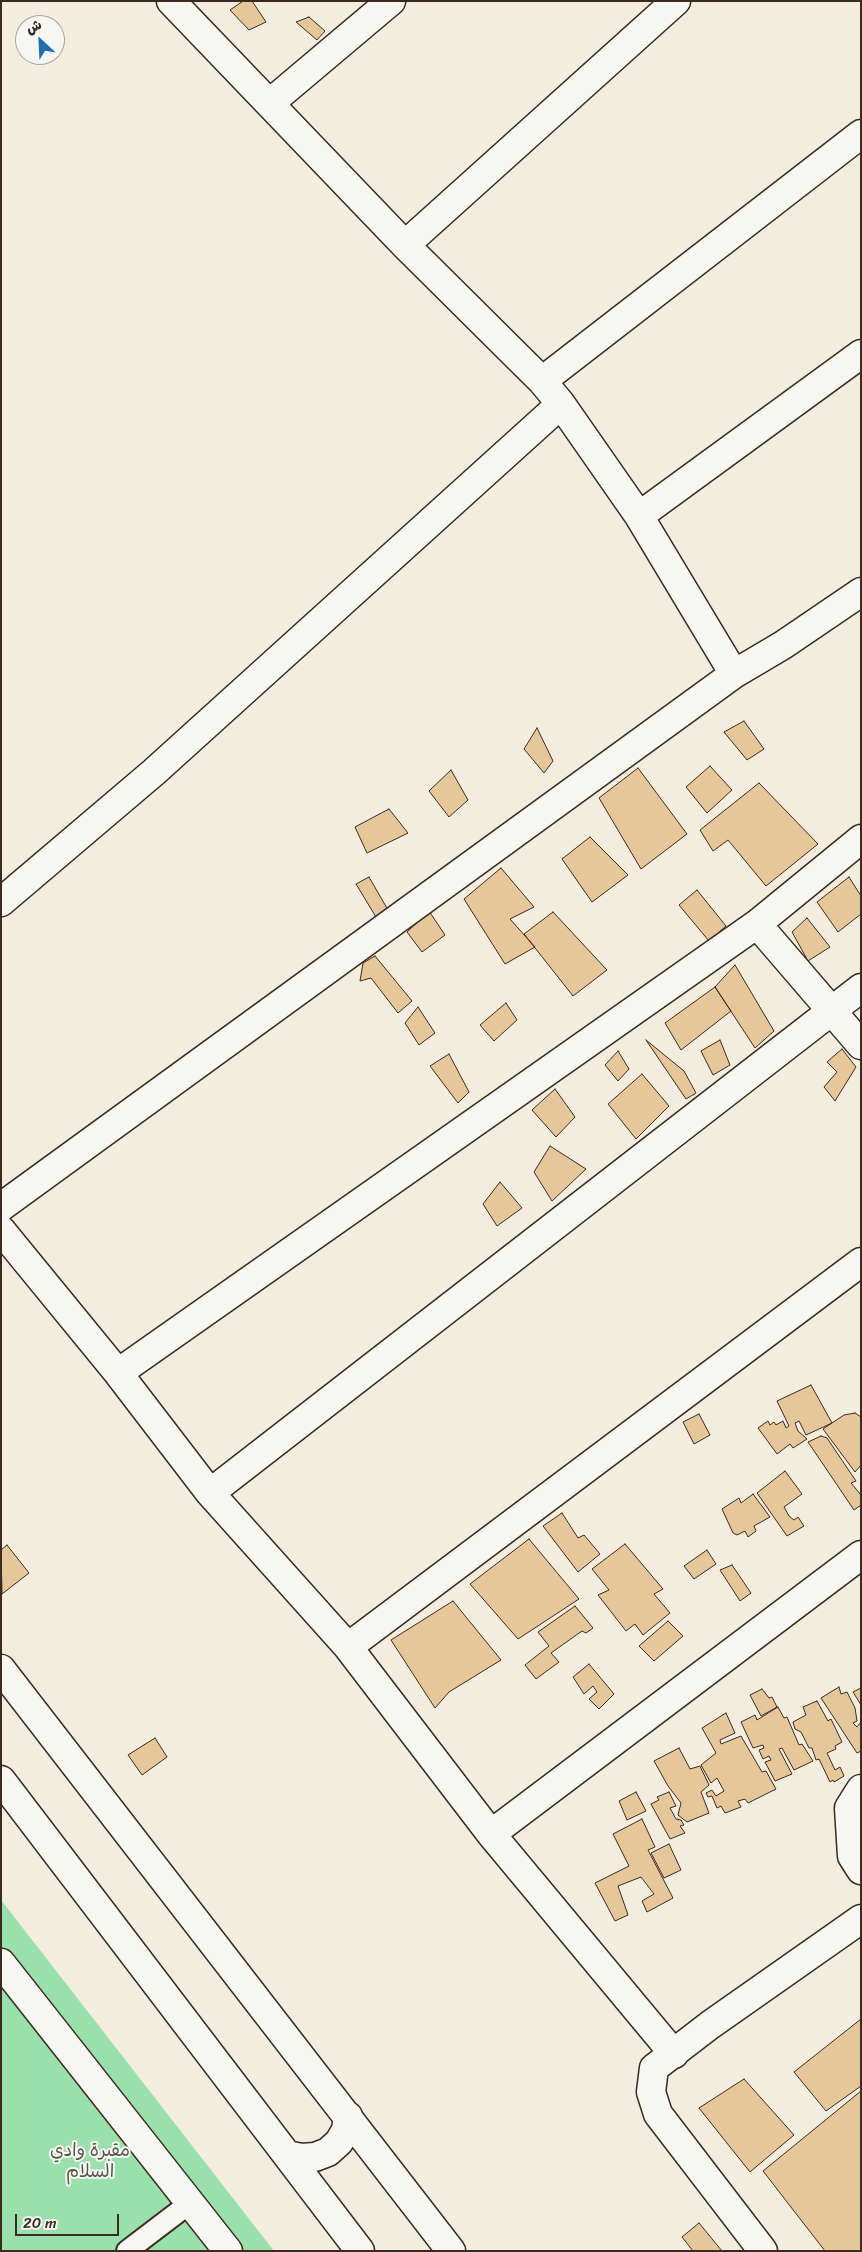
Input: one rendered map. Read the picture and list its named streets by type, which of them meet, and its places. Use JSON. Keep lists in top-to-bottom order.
{
  "parks": ["مقبرة وادي السلام"],
  "scale_bar": "20 m",
  "north": "top left"
}
